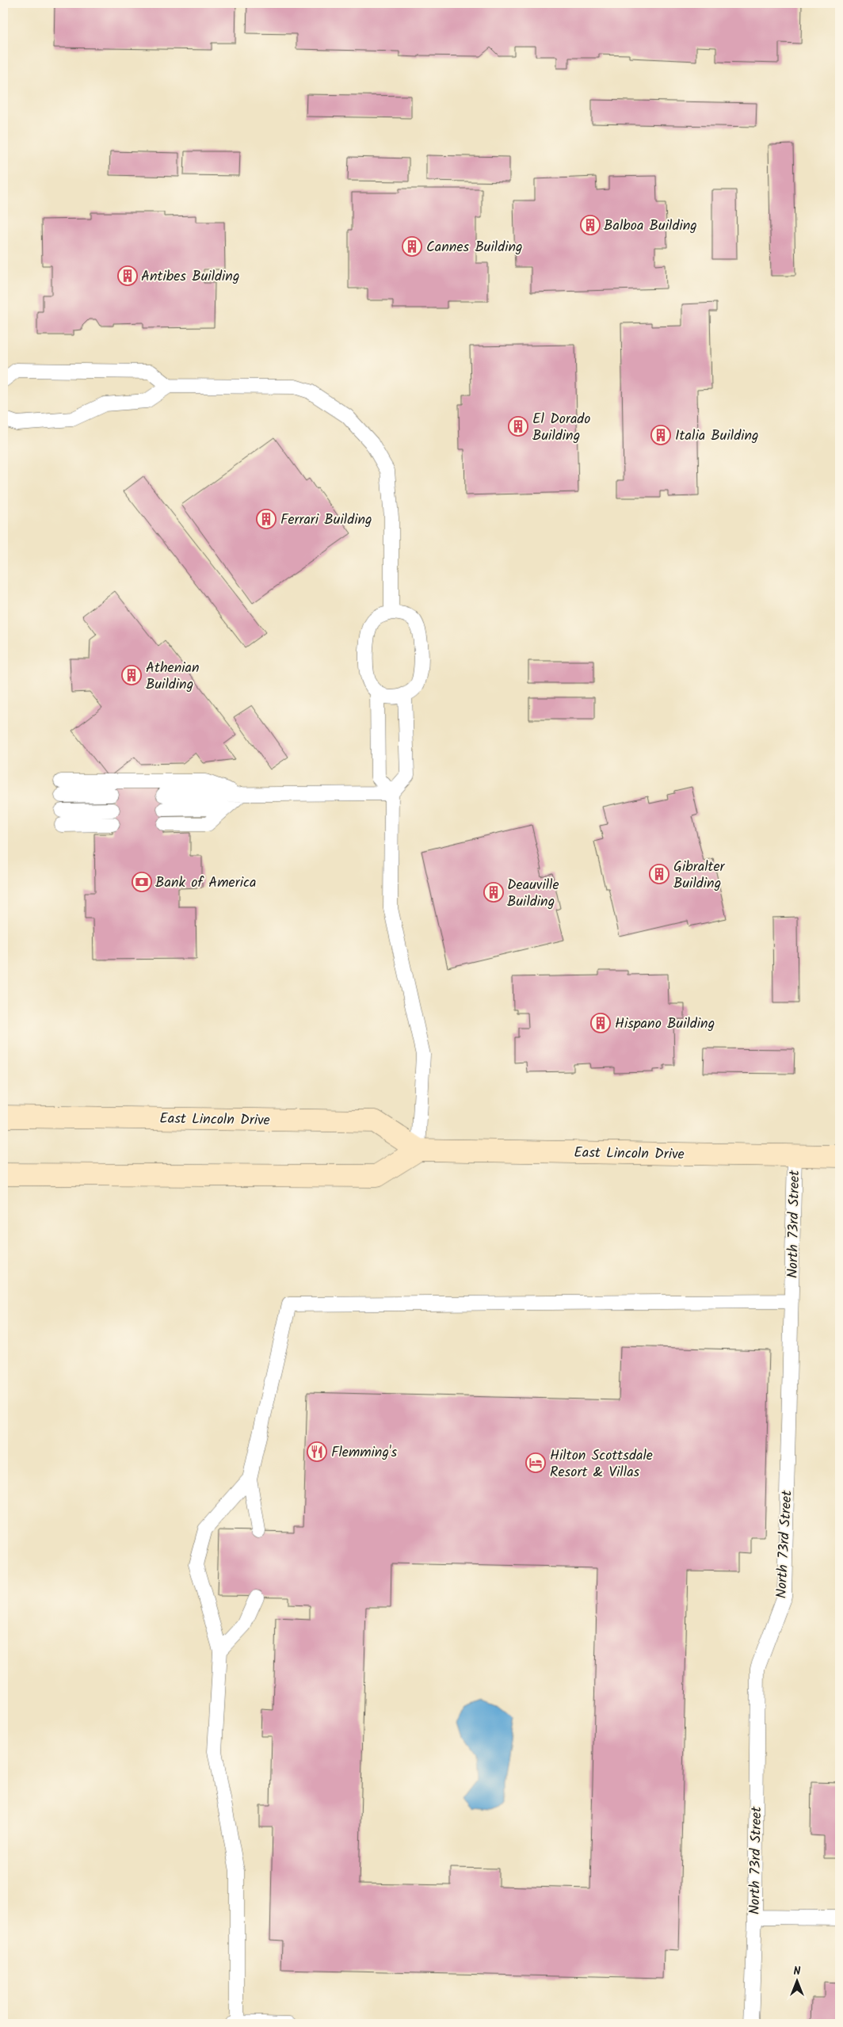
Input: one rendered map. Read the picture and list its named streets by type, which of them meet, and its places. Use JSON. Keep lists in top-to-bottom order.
{
  "streets": {
    "main road": ["East Lincoln Drive"],
    "lane": ["North 73rd Street"]
  },
  "crossings": [
    ["East Lincoln Drive", "North 73rd Street"]
  ],
  "places": {
    "building": [
      "Balboa Building",
      "Cannes Building",
      "Antibes Building",
      "El Dorado Building",
      "Italia Building",
      "Ferrari Building",
      "Athenian Building",
      "Gibralter Building",
      "Deauville Building",
      "Hispano Building"
    ],
    "bank": ["Bank of America"],
    "restaurant": ["Flemming's"],
    "hotel": ["Hilton Scottsdale Resort & Villas"]
  },
  "north": "top"
}
